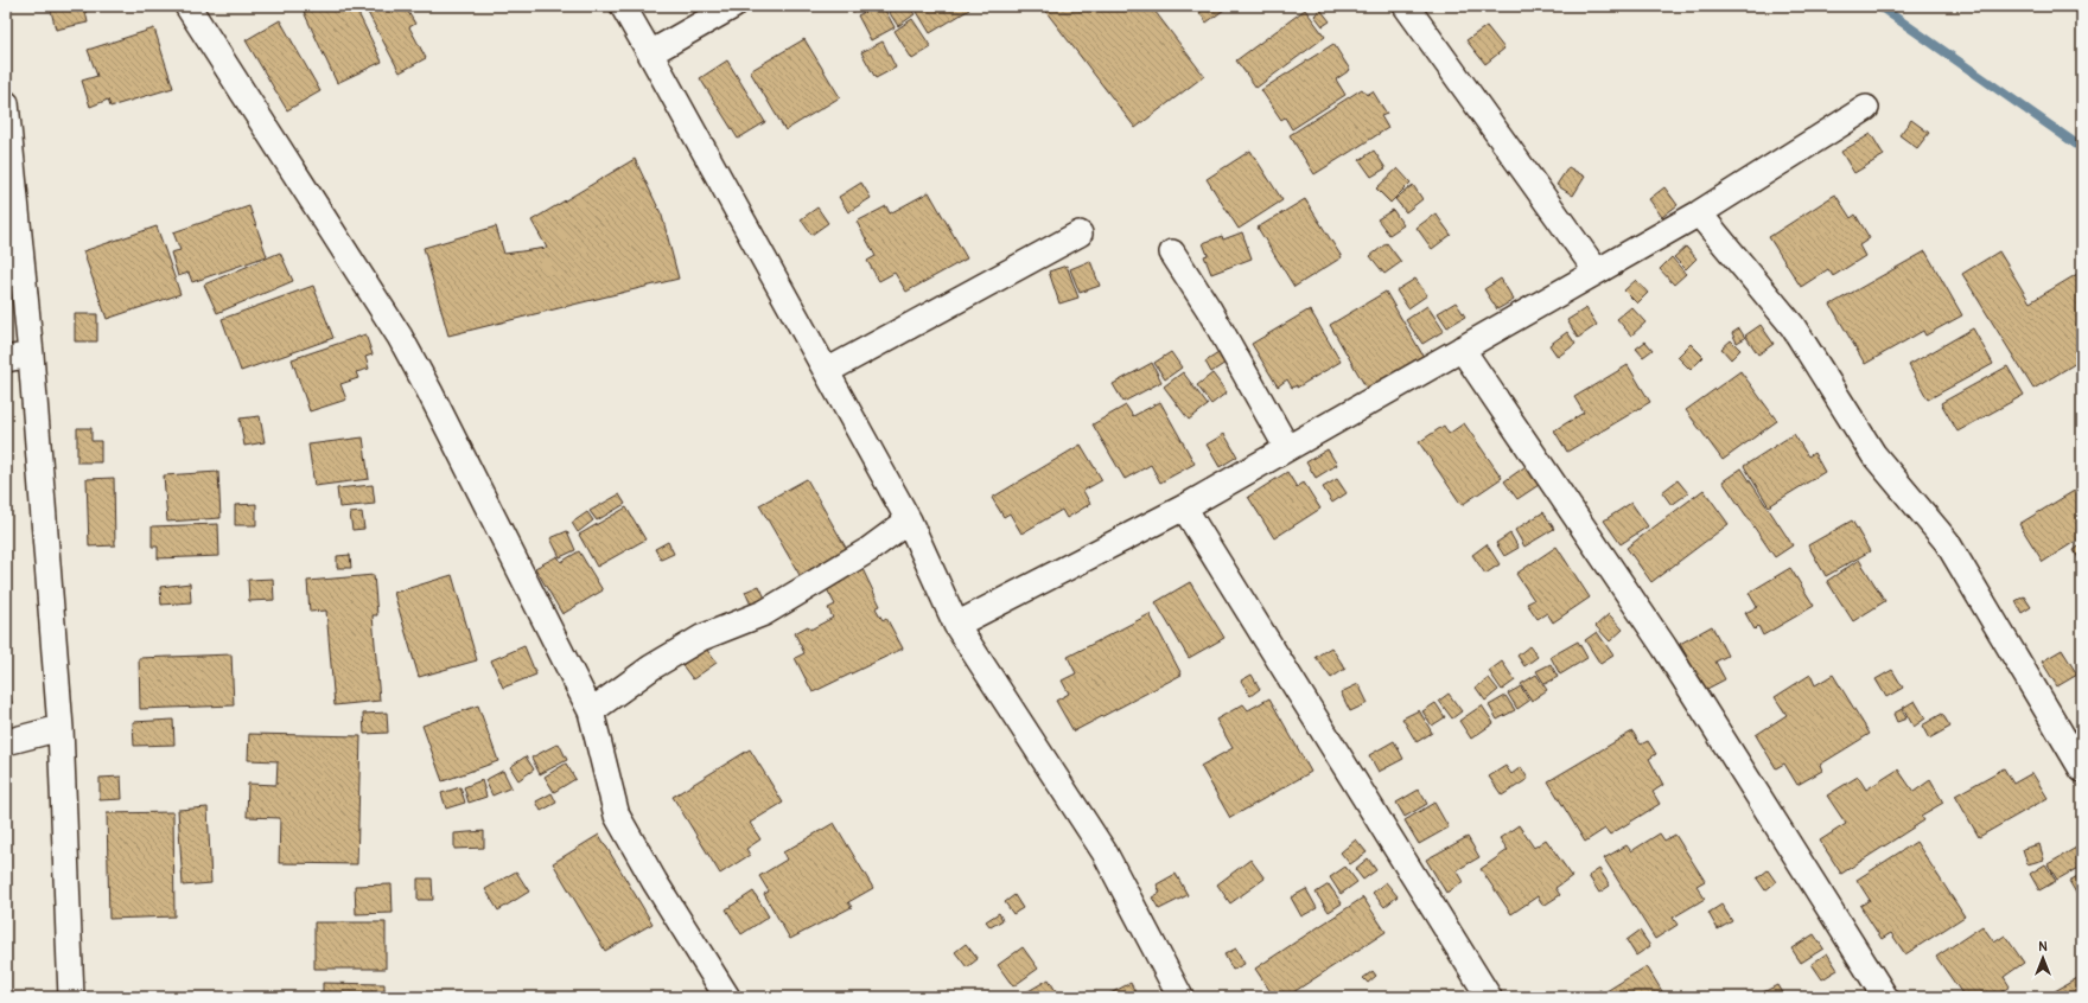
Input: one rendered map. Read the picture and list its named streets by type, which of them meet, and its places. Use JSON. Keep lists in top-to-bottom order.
{
  "north": "top"
}
